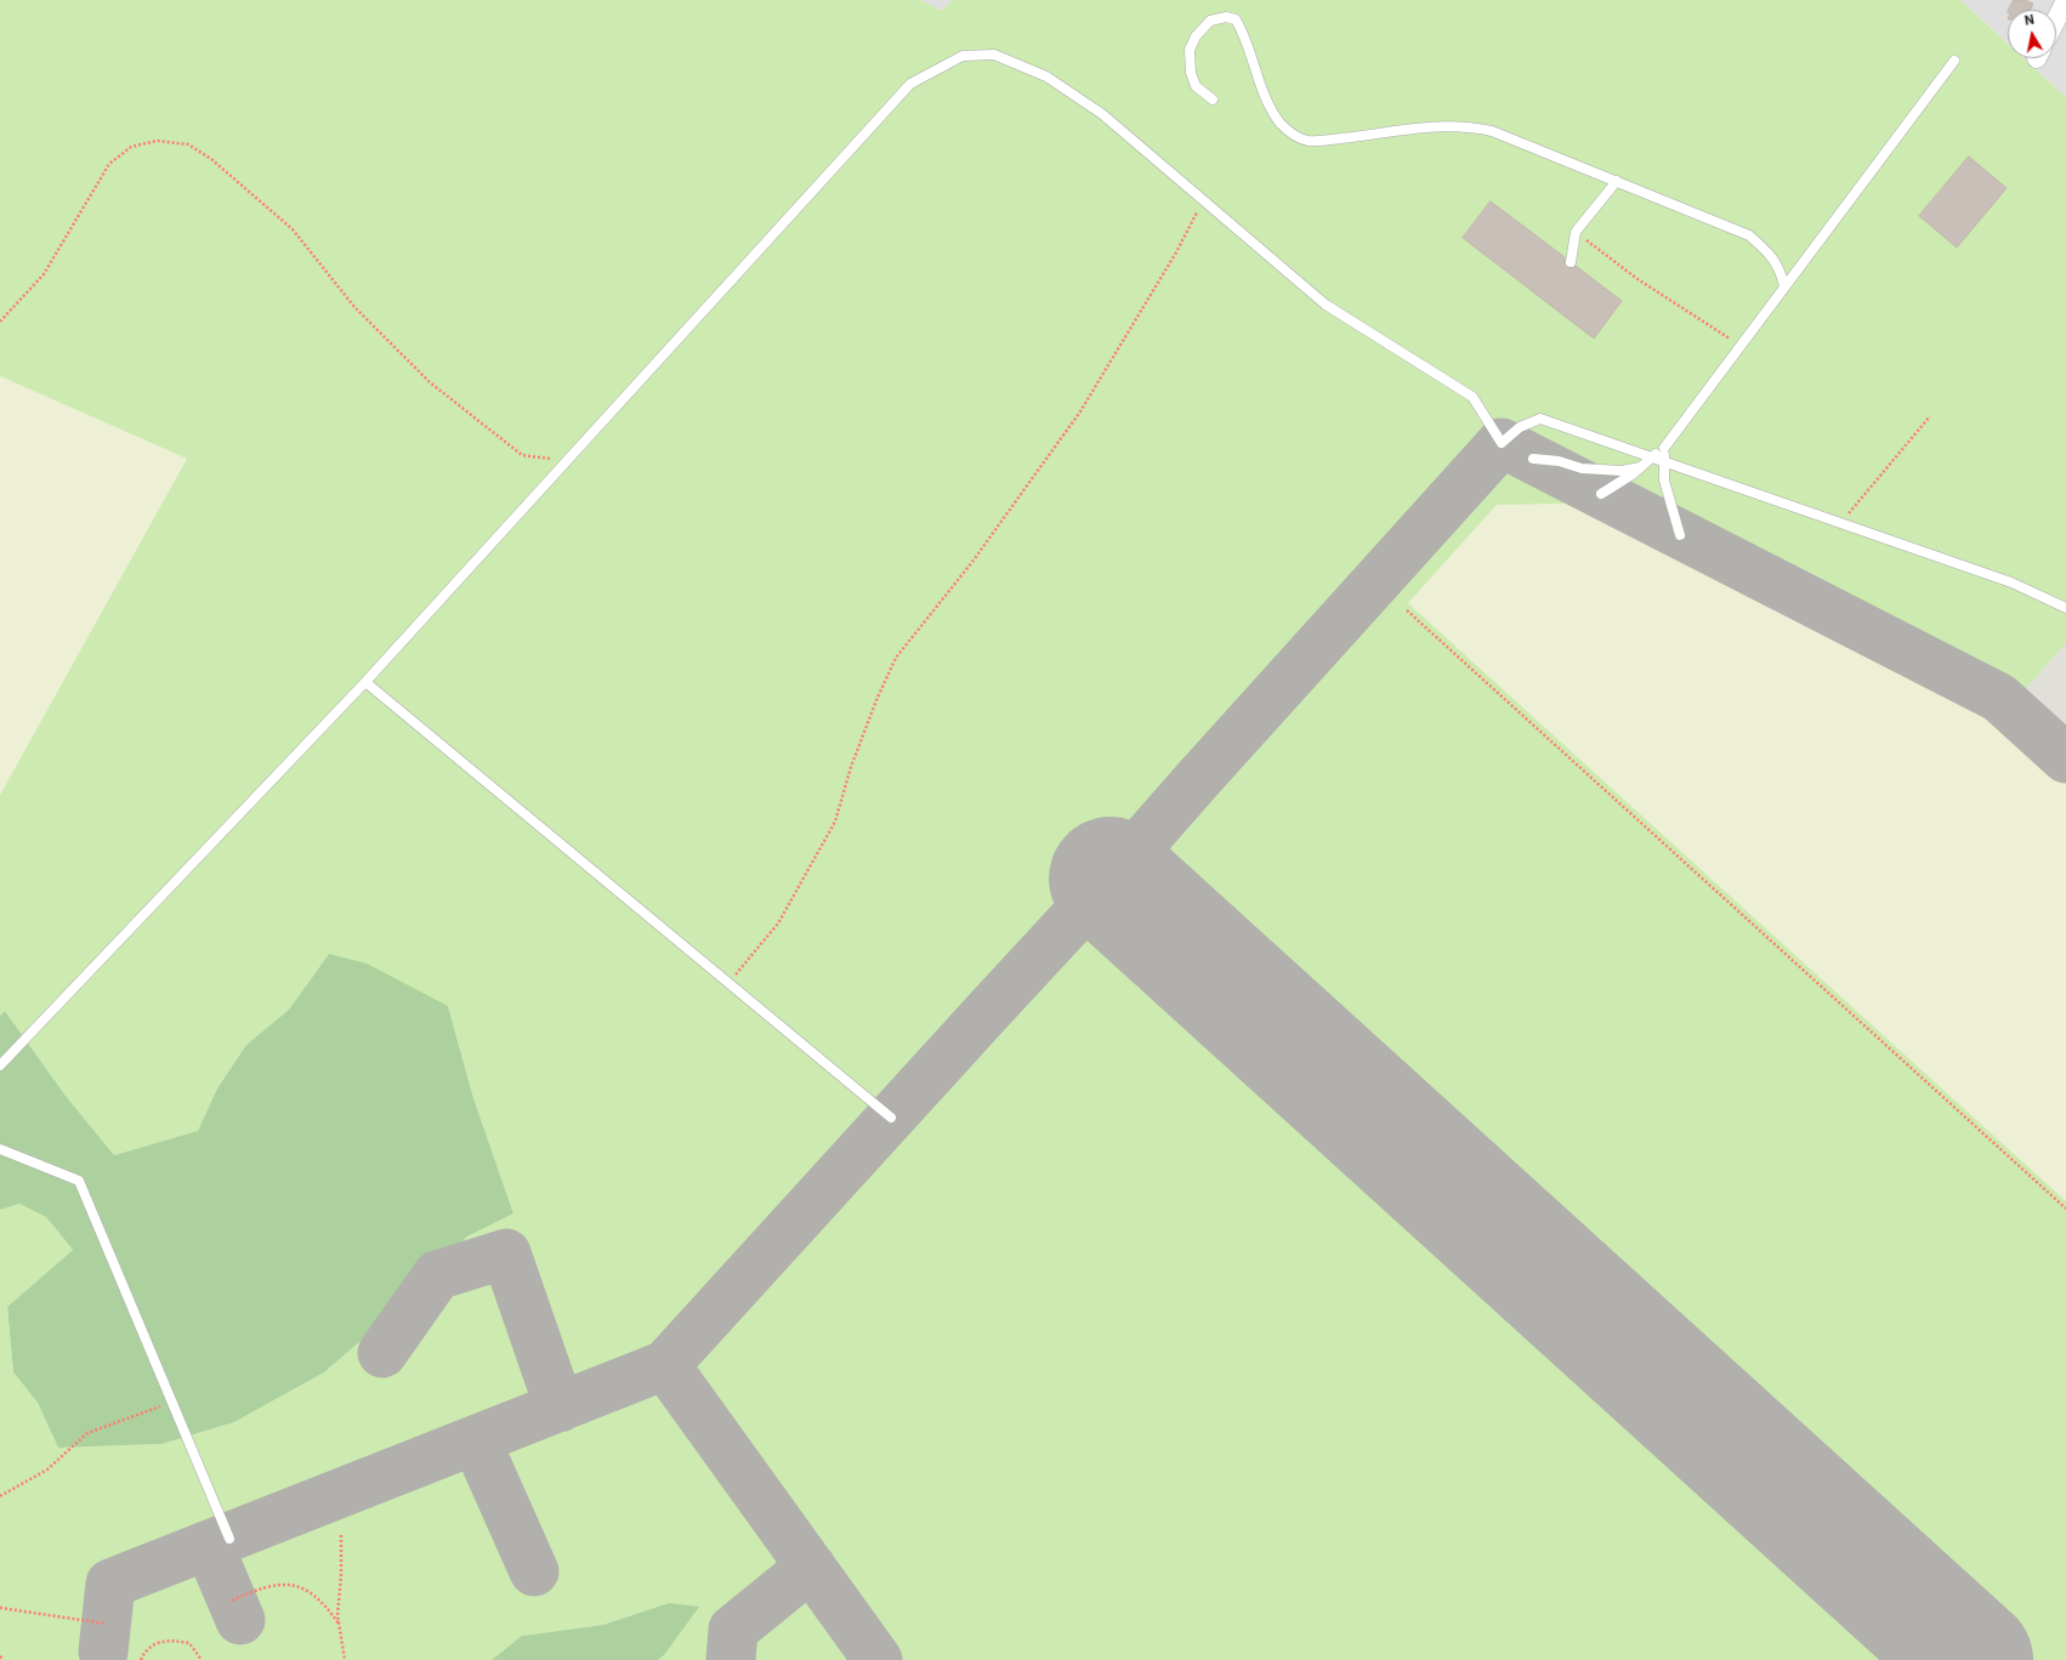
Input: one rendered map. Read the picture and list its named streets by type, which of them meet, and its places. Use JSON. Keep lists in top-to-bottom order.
{
  "north": "top"
}
